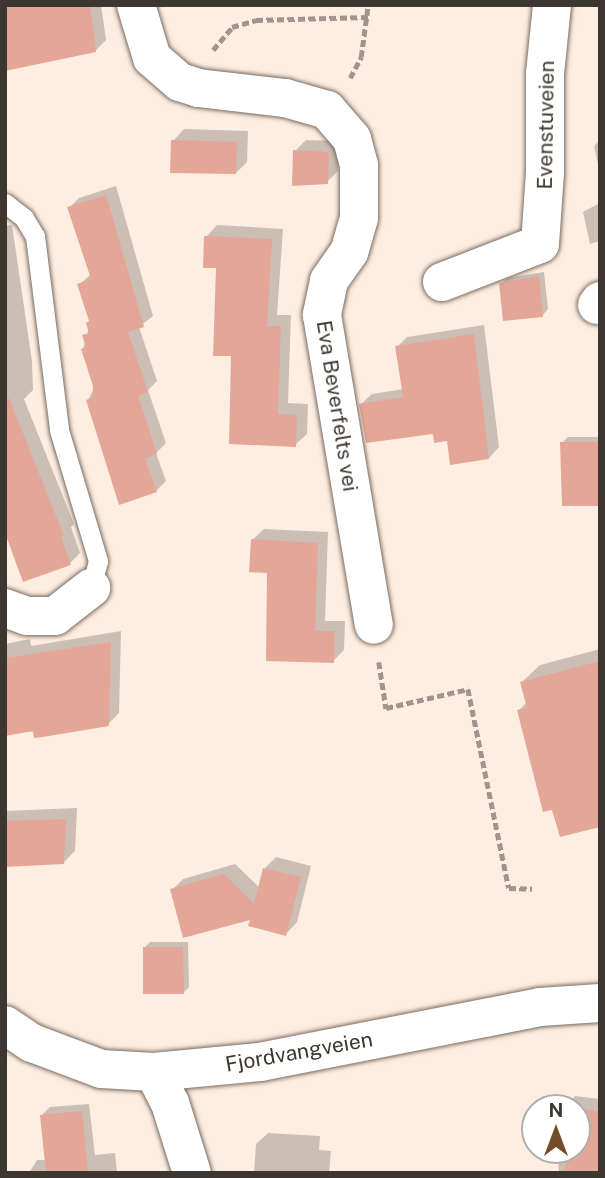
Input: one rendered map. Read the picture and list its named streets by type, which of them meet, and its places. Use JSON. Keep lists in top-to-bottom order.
{
  "streets": {
    "street": ["Evenstuveien", "Eva Beverfelts vei", "Fjordvangveien"]
  },
  "north": "top"
}
